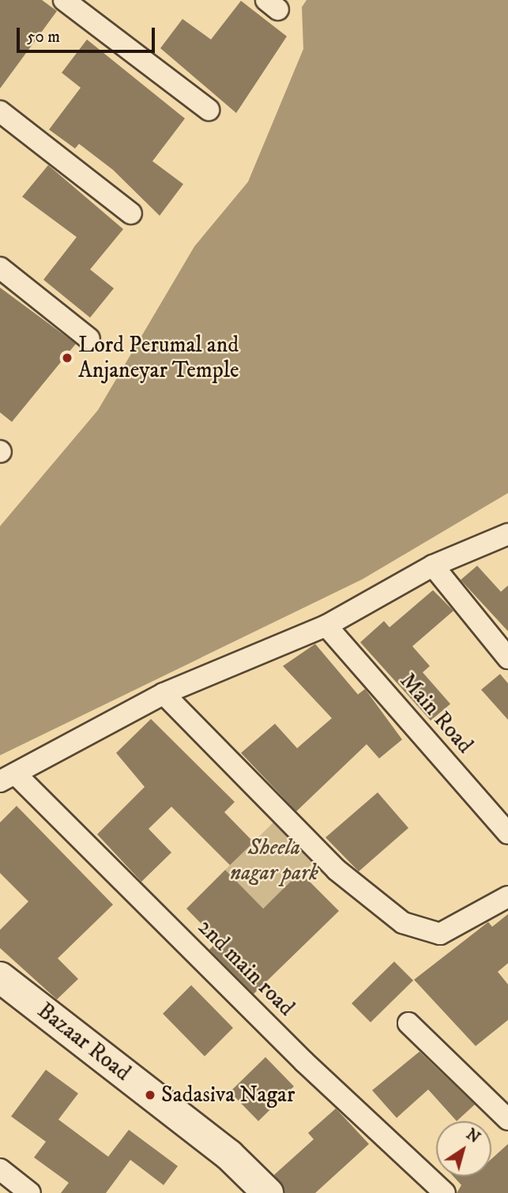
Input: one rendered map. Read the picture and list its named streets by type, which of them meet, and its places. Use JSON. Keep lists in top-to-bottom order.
{
  "streets": {
    "main road": ["Bazaar Road"],
    "street": ["Main Road", "2nd main road"]
  },
  "parks": ["Sheela nagar park"],
  "places": ["Lord Perumal and Anjaneyar Temple", "Sadasiva Nagar"],
  "scale_bar": "50 m",
  "north": "top right"
}
